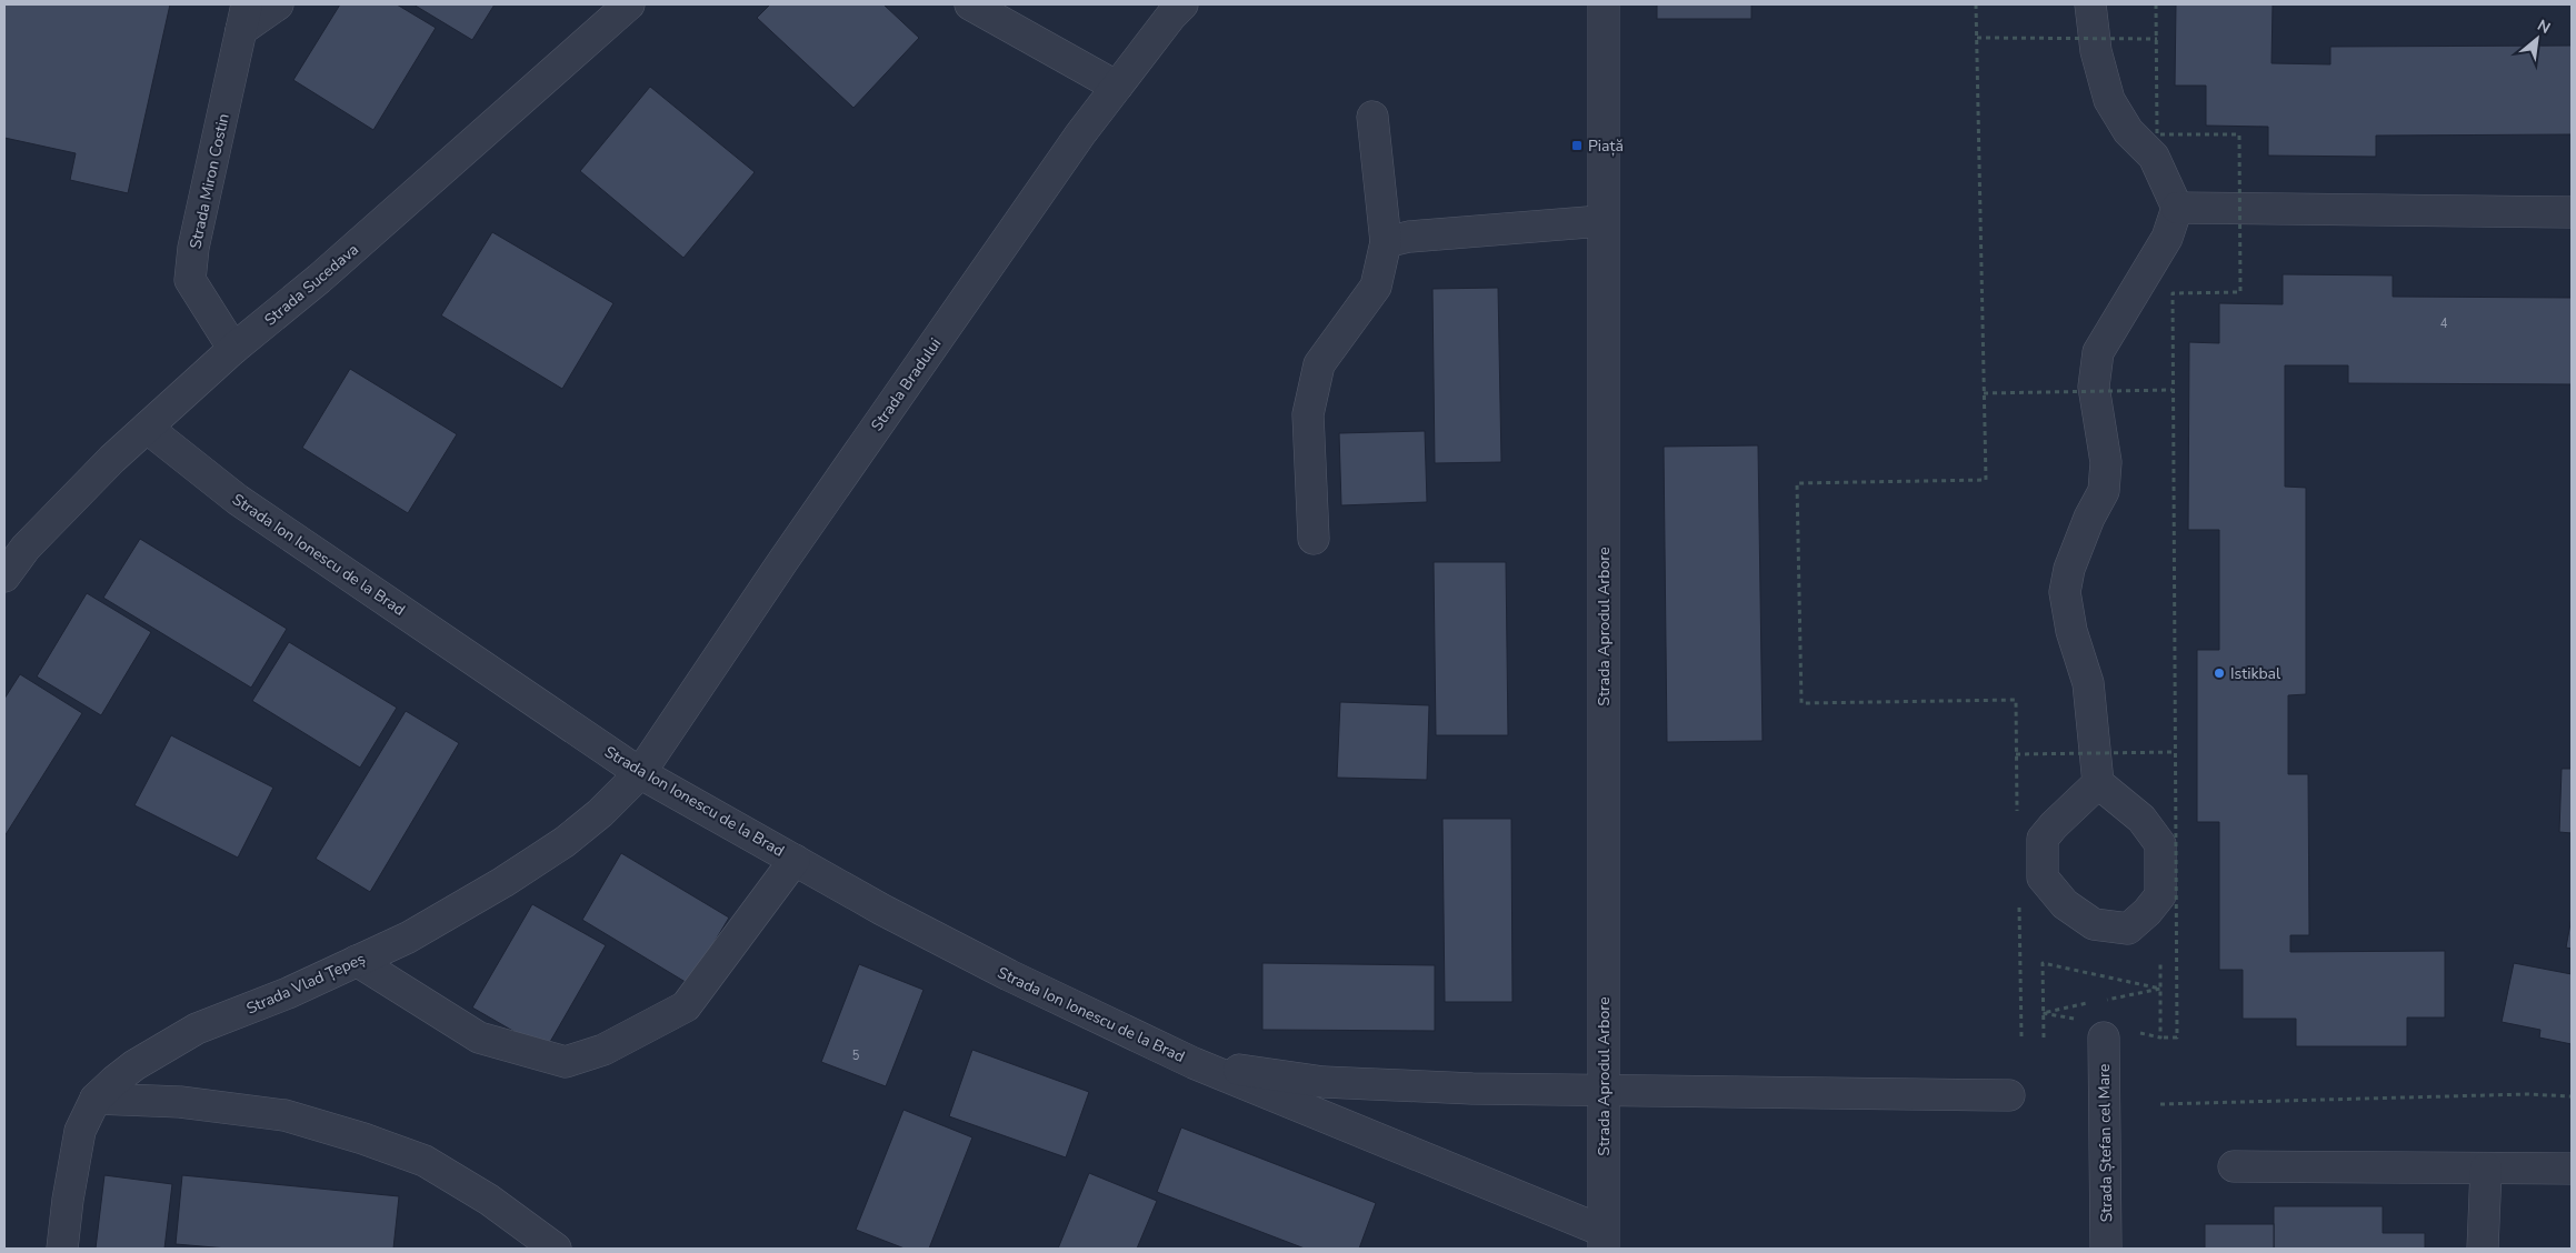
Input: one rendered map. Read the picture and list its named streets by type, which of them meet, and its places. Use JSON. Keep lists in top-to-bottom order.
{
  "streets": {
    "street": [
      "Strada Miron Costin",
      "Strada Sucedava",
      "Strada Bradului",
      "Strada Ion Ionescu de la Brad",
      "Strada Aprodul Arbore",
      "Strada Vlad Țepeș",
      "Strada Ștefan cel Mare"
    ]
  },
  "crossings": [
    ["Strada Miron Costin", "Strada Sucedava"],
    ["Strada Sucedava", "Strada Ion Ionescu de la Brad"],
    ["Strada Bradului", "Strada Ion Ionescu de la Brad"],
    ["Strada Bradului", "Strada Vlad Țepeș"],
    ["Strada Ion Ionescu de la Brad", "Strada Aprodul Arbore"],
    ["Strada Ion Ionescu de la Brad", "Strada Vlad Țepeș"]
  ],
  "places": {
    "transit": ["Piață"],
    "other": ["Istikbal"]
  },
  "house_numbers": ["4", "5"],
  "north": "top right"
}
